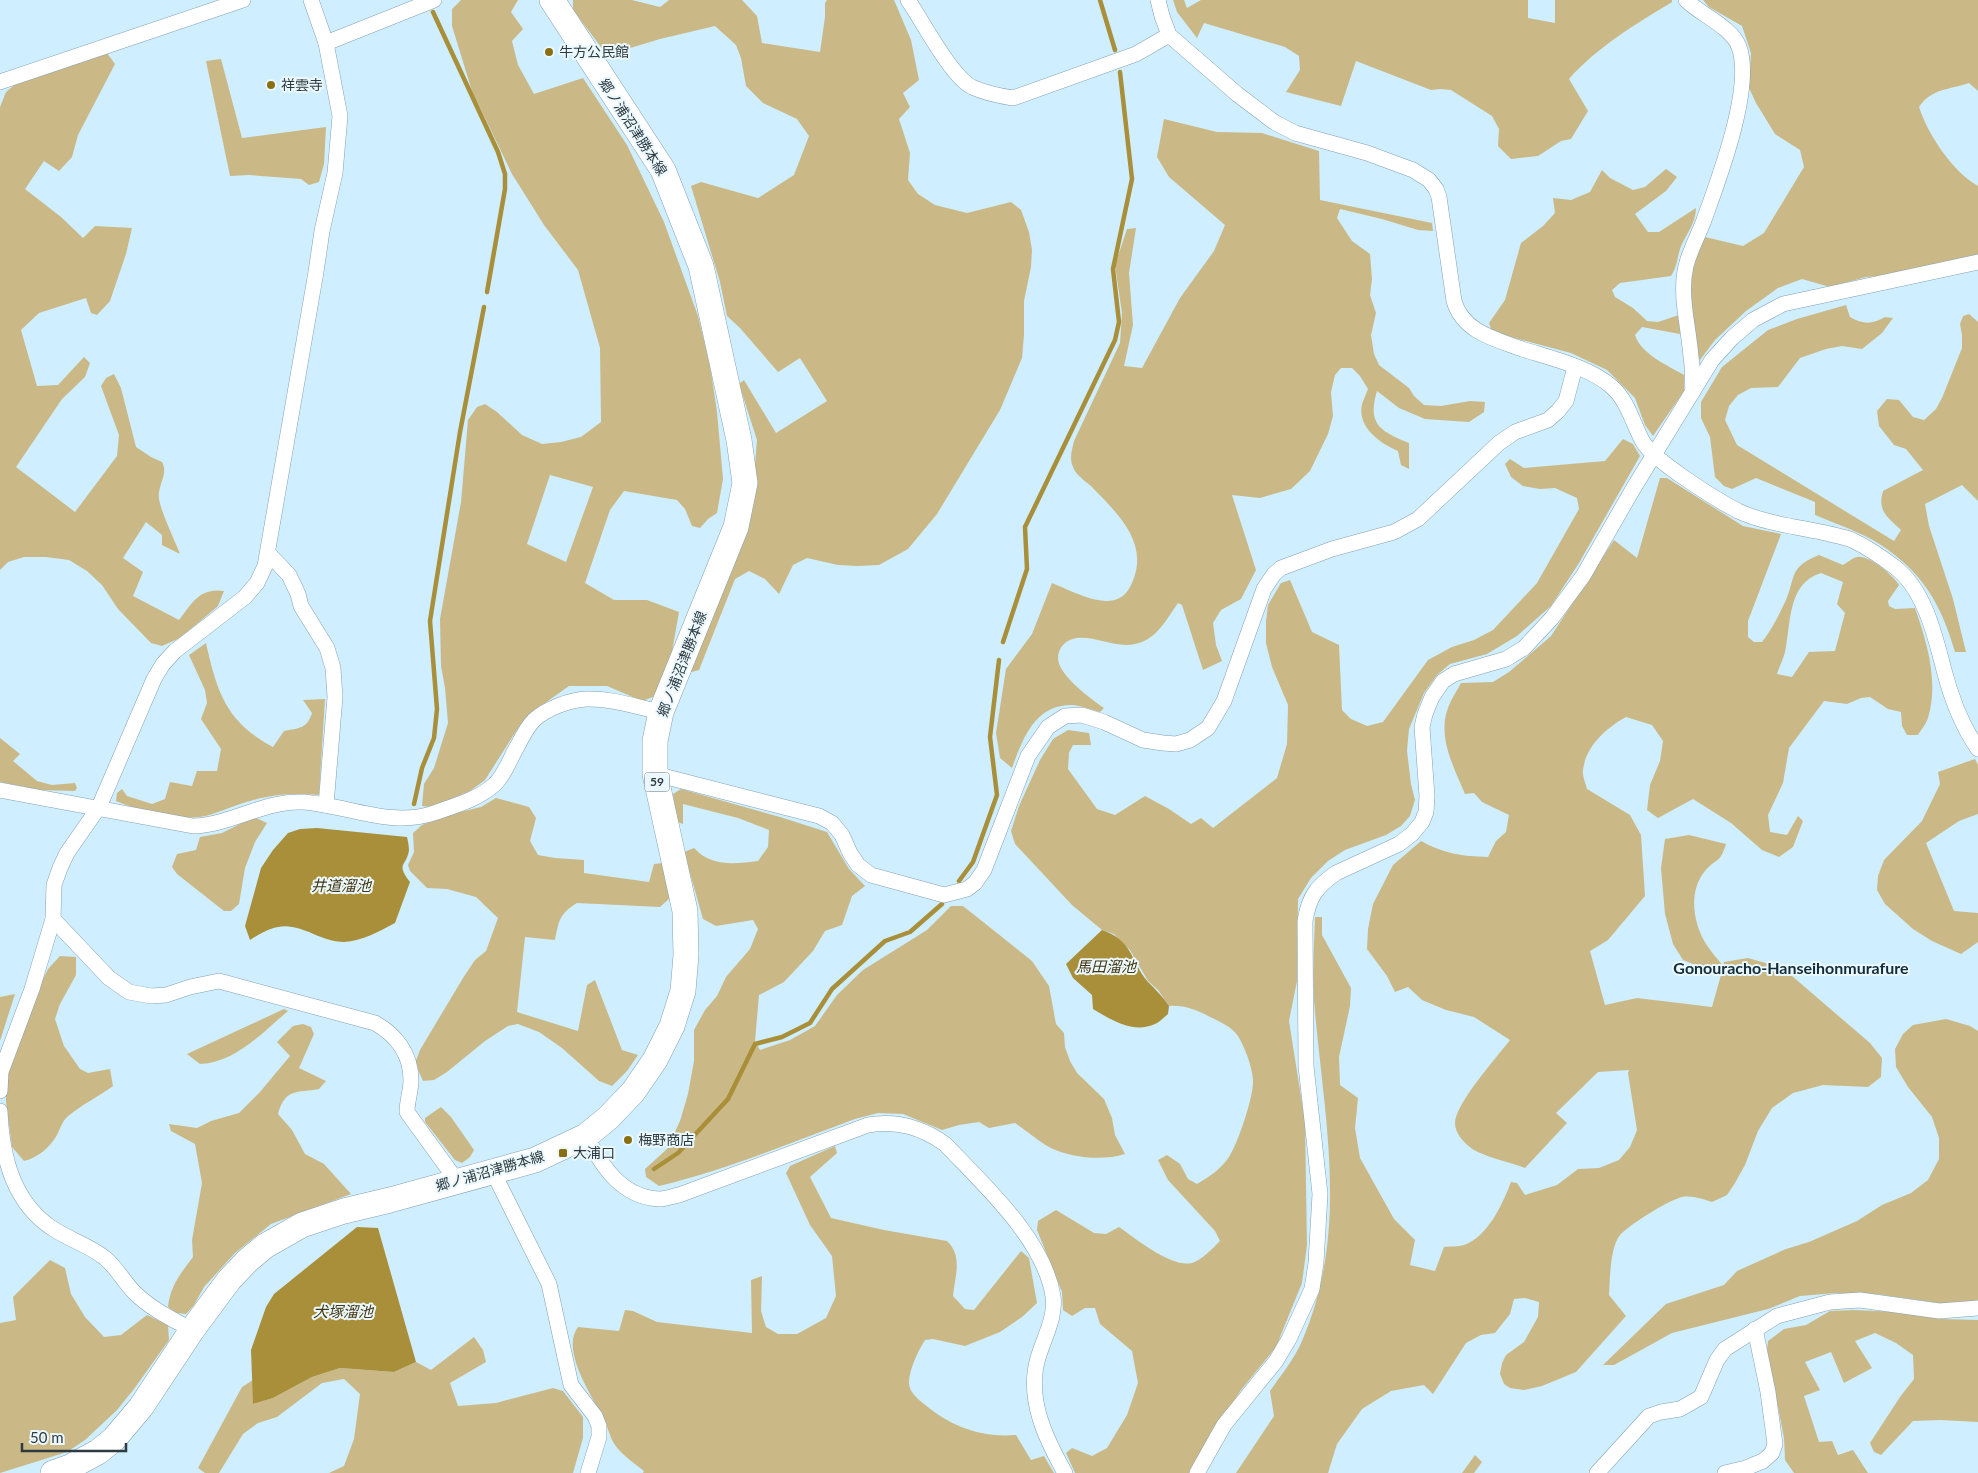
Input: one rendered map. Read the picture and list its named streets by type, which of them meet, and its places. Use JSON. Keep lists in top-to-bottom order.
{
  "streets": {
    "main road": ["郷ノ浦沼津勝本線", "59"]
  },
  "districts": ["Gonouracho-Hanseihonmurafure"],
  "water": ["井道溜池", "馬田溜池", "犬塚溜池"],
  "places": {
    "other": ["牛方公民館", "祥雲寺", "梅野商店"],
    "transit": ["大浦口"]
  },
  "scale_bar": "50 m"
}
